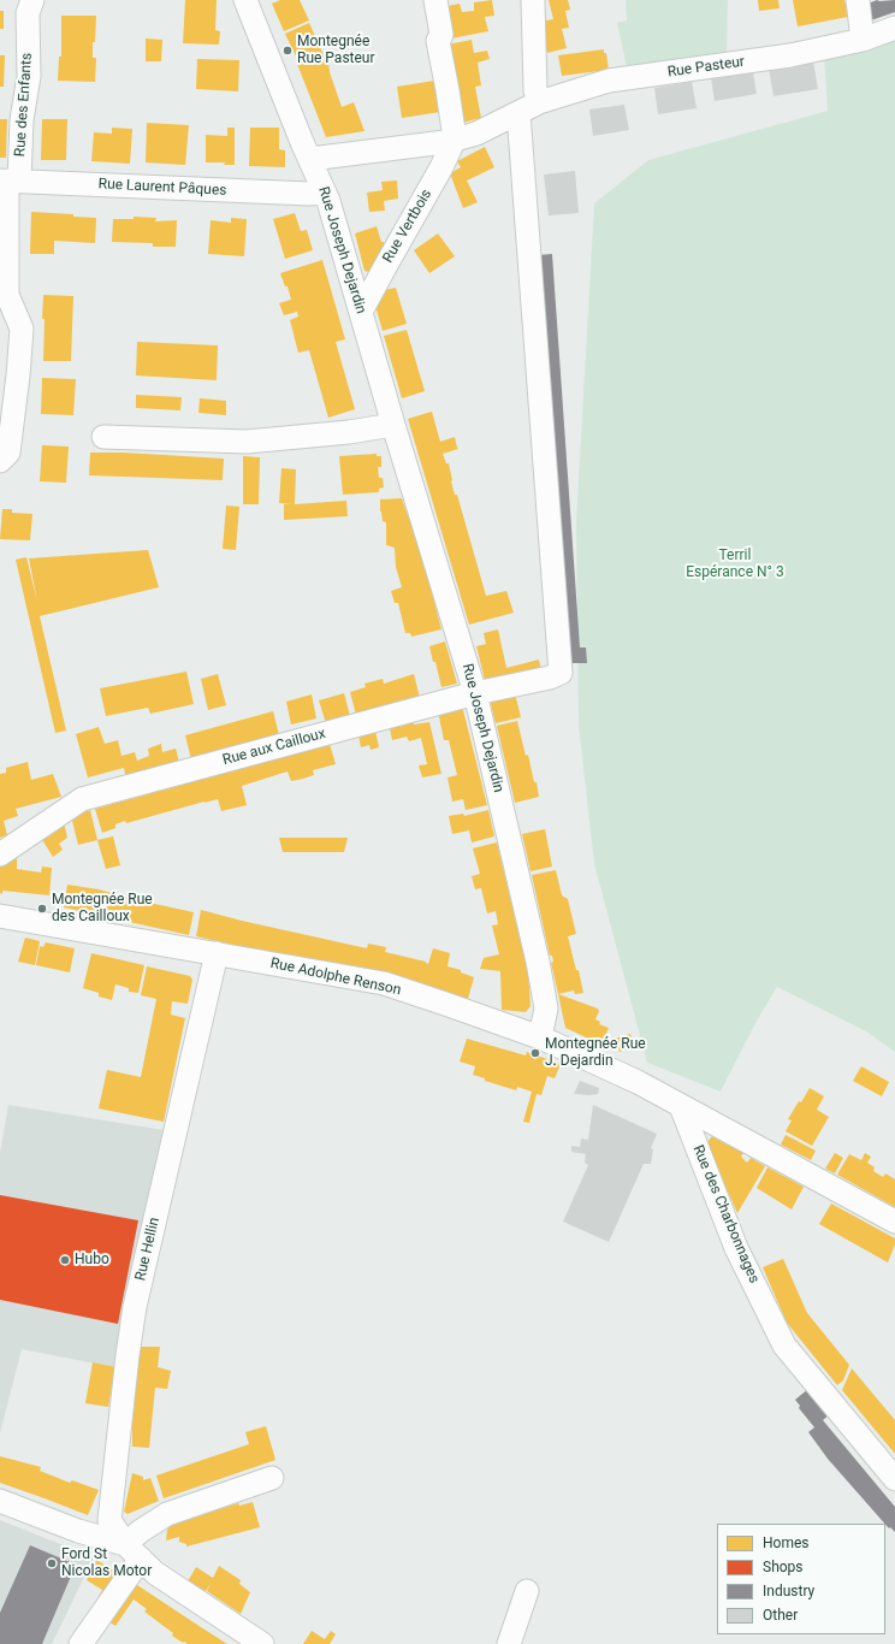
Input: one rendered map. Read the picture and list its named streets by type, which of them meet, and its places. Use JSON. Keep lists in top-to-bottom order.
{
  "streets": {
    "street": [
      "Rue Pasteur",
      "Rue des Enfants",
      "Rue Laurent Pâques",
      "Rue Vertbois",
      "Rue Joseph Dejardin",
      "Rue aux Cailloux",
      "Rue Adolphe Renson",
      "Rue des Charbonnages",
      "Rue Hellin"
    ]
  },
  "crossings": [
    ["Rue Pasteur", "Rue aux Cailloux"],
    ["Rue des Enfants", "Rue Laurent Pâques"],
    ["Rue Laurent Pâques", "Rue Joseph Dejardin"],
    ["Rue Vertbois", "Rue Joseph Dejardin"],
    ["Rue Joseph Dejardin", "Rue aux Cailloux"],
    ["Rue Joseph Dejardin", "Rue Adolphe Renson"],
    ["Rue Adolphe Renson", "Rue des Charbonnages"],
    ["Rue Adolphe Renson", "Rue Hellin"]
  ],
  "parks": ["Terril Espérance N° 3"],
  "places": [
    "Montegnée Rue Pasteur",
    "Montegnée Rue des Cailloux",
    "Montegnée Rue J. Dejardin",
    "Hubo",
    "Ford St Nicolas Motor"
  ],
  "legend": [
    "Homes",
    "Shops",
    "Industry",
    "Other"
  ]
}
